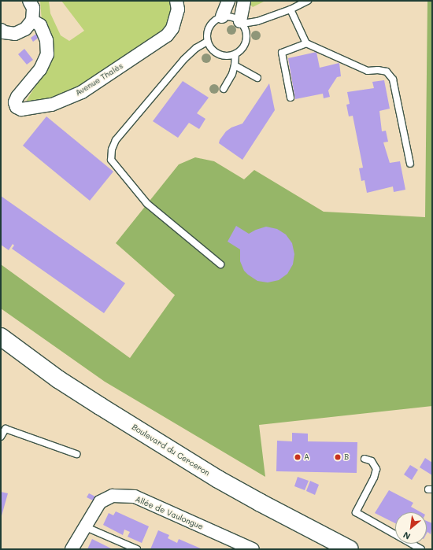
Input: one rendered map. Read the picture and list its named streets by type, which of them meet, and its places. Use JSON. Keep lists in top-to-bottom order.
{
  "streets": {
    "main road": ["Boulevard du Cerceron"],
    "street": ["Avenue Thalès", "Allée de Vaulongue"]
  },
  "places": ["A", "B"],
  "north": "bottom left"
}
